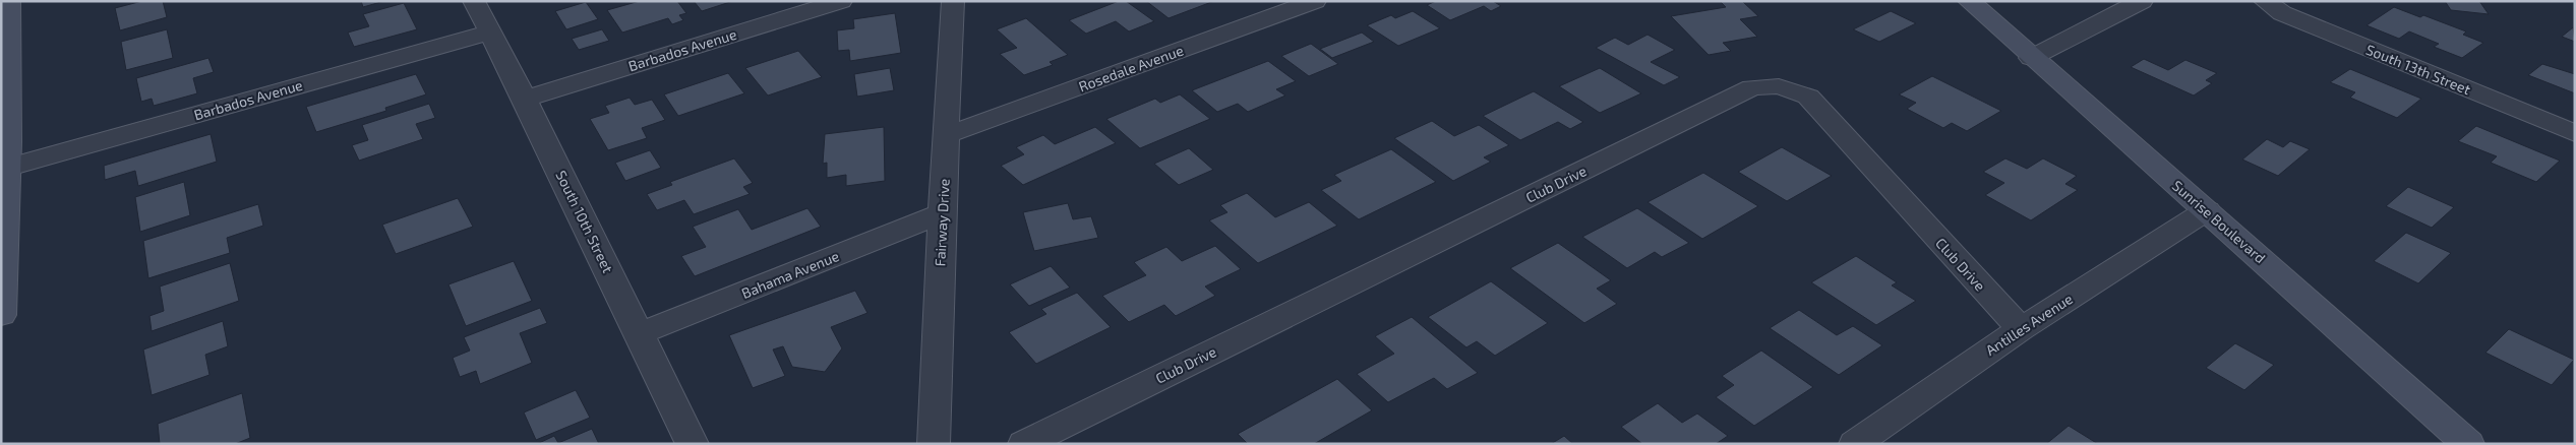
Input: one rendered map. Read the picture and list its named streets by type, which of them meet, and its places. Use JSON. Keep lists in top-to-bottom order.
{
  "streets": {
    "street": [
      "Barbados Avenue",
      "Rosedale Avenue",
      "South 13th Street",
      "Club Drive",
      "South 10th Street",
      "Sunrise Boulevard",
      "Fairway Drive",
      "Bahama Avenue",
      "Antilles Avenue"
    ]
  },
  "crossings": [
    ["Barbados Avenue", "South 10th Street"],
    ["Rosedale Avenue", "Fairway Drive"],
    ["Club Drive", "Antilles Avenue"],
    ["South 10th Street", "Bahama Avenue"],
    ["Sunrise Boulevard", "Antilles Avenue"],
    ["Fairway Drive", "Bahama Avenue"]
  ]
}
